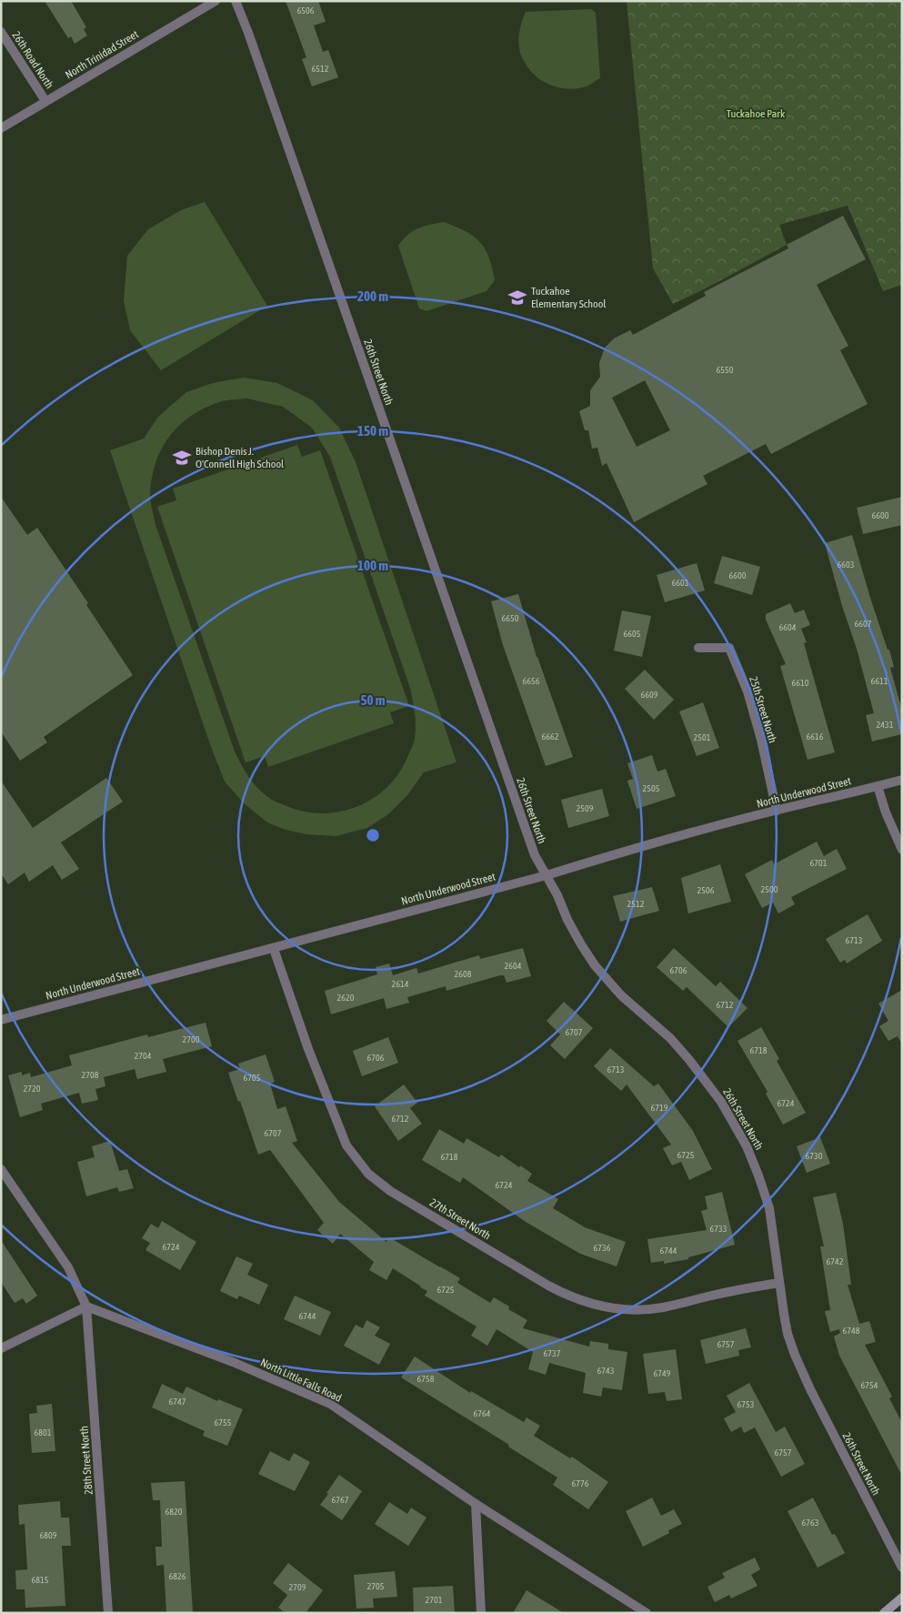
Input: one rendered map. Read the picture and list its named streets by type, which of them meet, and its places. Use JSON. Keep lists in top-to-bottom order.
{
  "streets": {
    "street": [
      "North Trinidad Street",
      "26th Road North",
      "26th Street North",
      "25th Street North",
      "North Underwood Street",
      "27th Street North",
      "North Little Falls Road",
      "28th Street North"
    ]
  },
  "crossings": [
    ["North Trinidad Street", "26th Road North"],
    ["26th Street North", "North Underwood Street"],
    ["26th Street North", "27th Street North"],
    ["25th Street North", "North Underwood Street"],
    ["North Underwood Street", "27th Street North"],
    ["North Little Falls Road", "28th Street North"]
  ],
  "parks": ["Tuckahoe Park"],
  "places": {
    "school or university": ["Tuckahoe Elementary School", "Bishop Denis J. O'Connell High School"]
  },
  "house_numbers": [
    "6506",
    "6512",
    "6550",
    "6600",
    "6603",
    "6600",
    "6601",
    "6650",
    "6607",
    "6604",
    "6605",
    "6656",
    "6611",
    "6610",
    "6609",
    "2431",
    "6662",
    "6616",
    "2501",
    "2505",
    "2509",
    "6701",
    "2500",
    "2506",
    "2512",
    "6713",
    "2604",
    "6706",
    "2608",
    "2614",
    "2620",
    "6712",
    "6707",
    "2700",
    "6718",
    "2704",
    "6706",
    "6713",
    "2708",
    "6705",
    "2720",
    "6724",
    "6719",
    "6712",
    "6707",
    "6725",
    "6730",
    "6718",
    "6724",
    "6733",
    "6724",
    "6736",
    "6744",
    "6742",
    "6725",
    "6744",
    "6748",
    "6757",
    "6737",
    "6743",
    "6749",
    "6758",
    "6754",
    "6747",
    "6753",
    "6764",
    "6755",
    "6801",
    "6757",
    "6776",
    "6767",
    "6820",
    "6763",
    "6809",
    "6826",
    "6815",
    "2705",
    "2709",
    "2701"
  ],
  "rings": [
    "200 m",
    "150 m",
    "100 m",
    "50 m"
  ]
}
